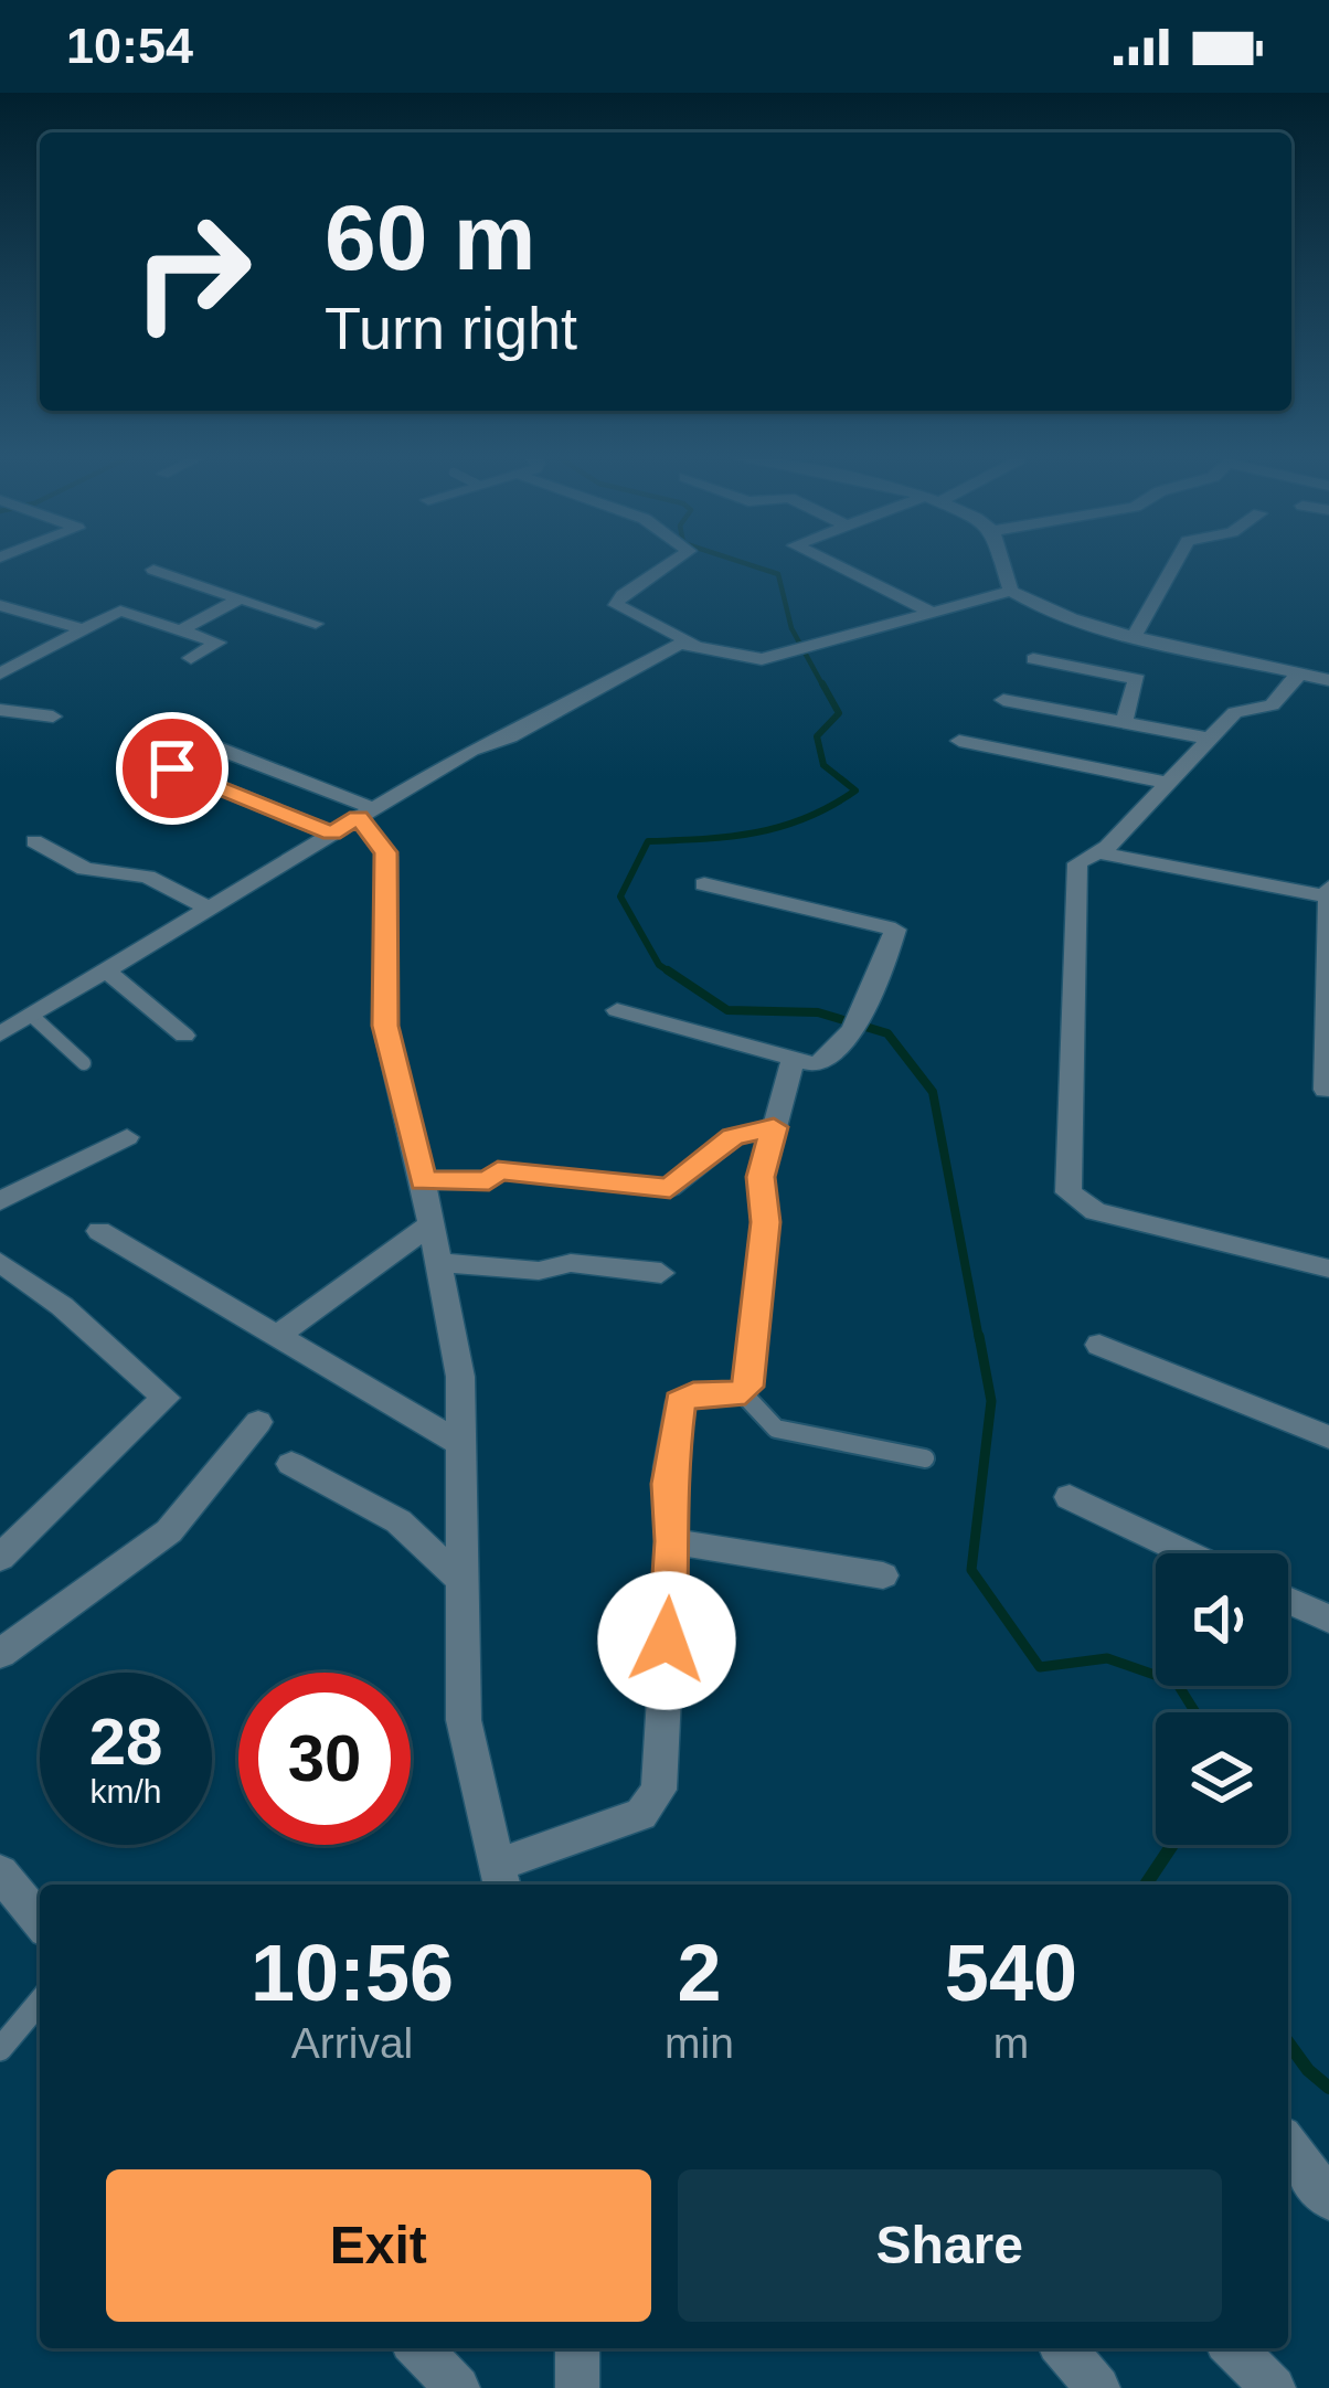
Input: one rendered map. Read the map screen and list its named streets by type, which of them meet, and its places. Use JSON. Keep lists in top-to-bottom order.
{
  "page": {
    "status": "10:54",
    "turn": ["60 m", "Turn right"],
    "speed": "28 km/h",
    "limit": "30",
    "eta": [
      "10:56",
      "Arrival",
      "2",
      "min",
      "540",
      "m"
    ],
    "buttons": ["Exit", "Share"]
  }
}
